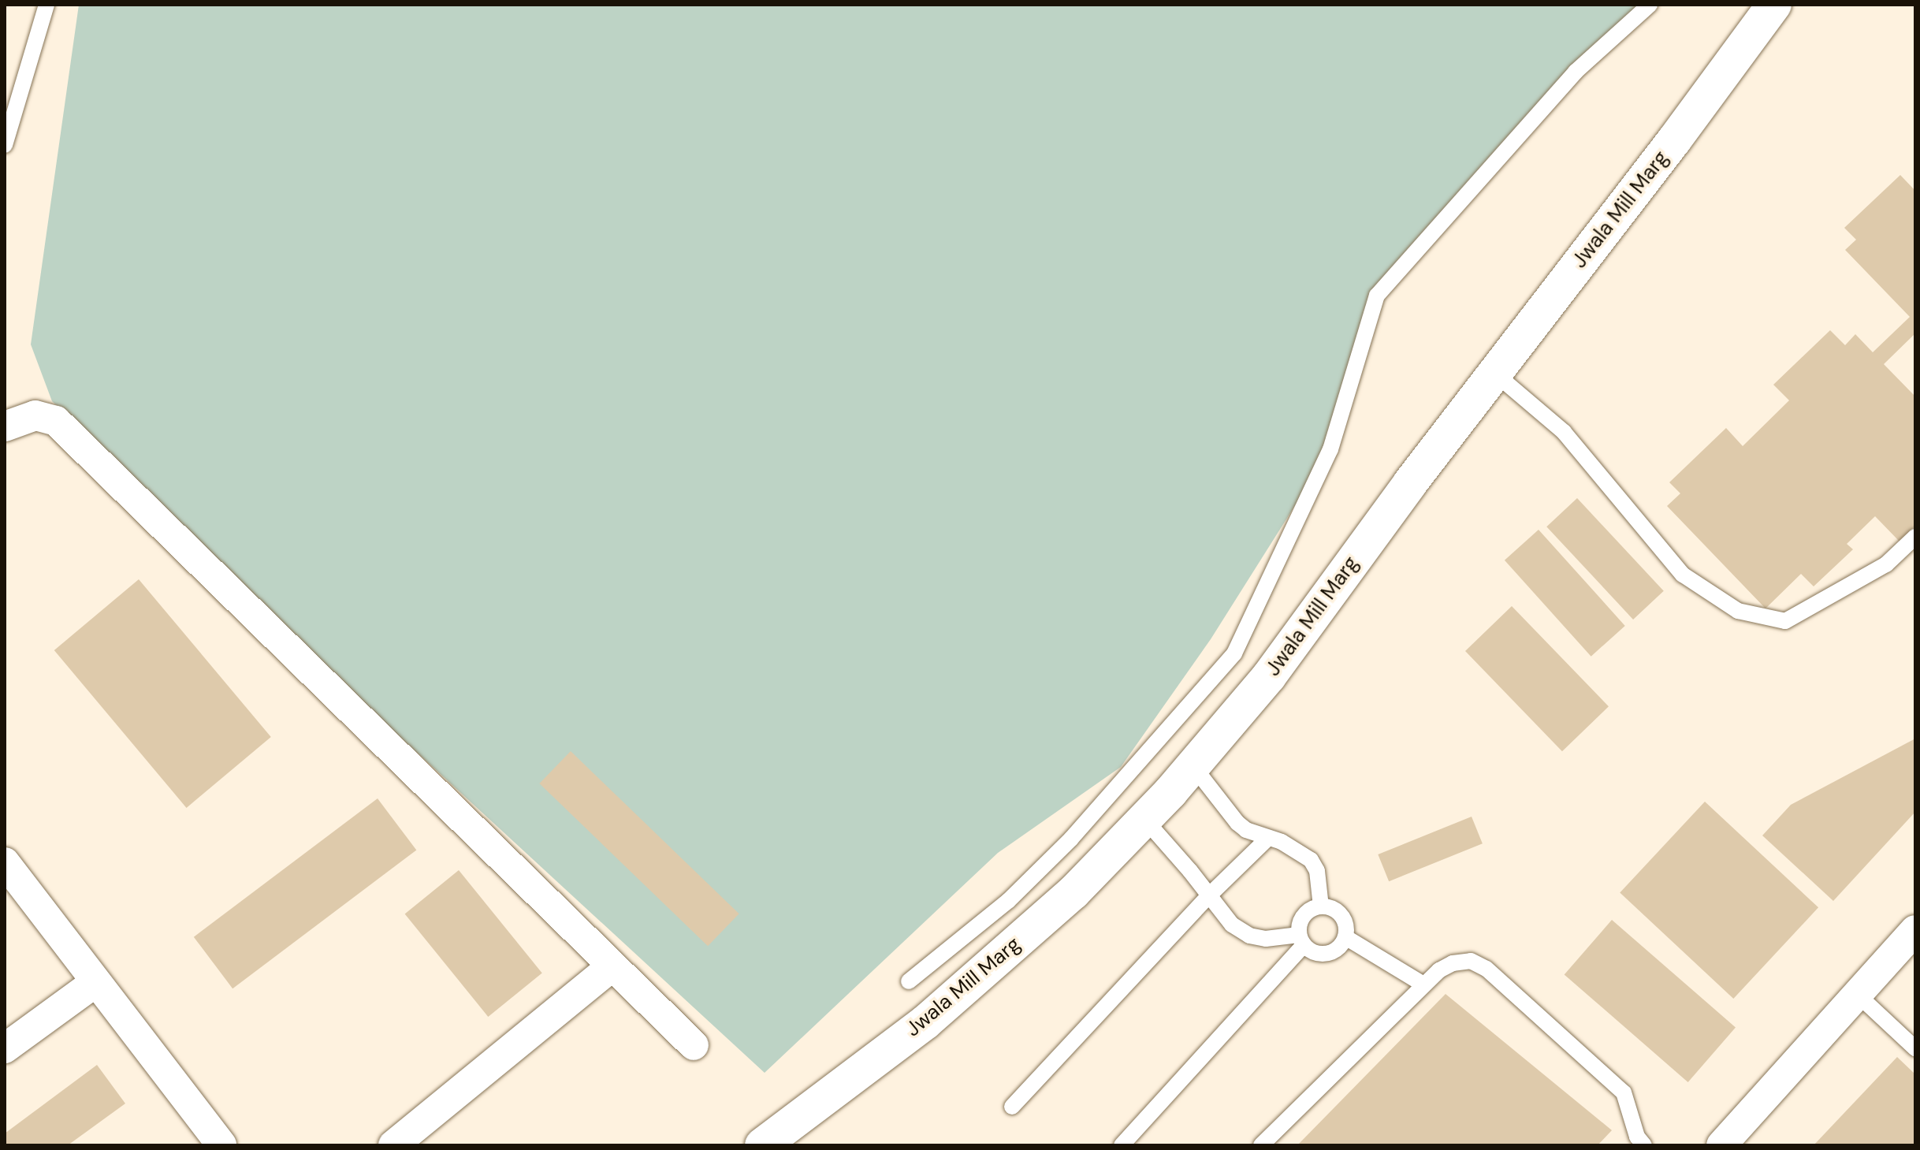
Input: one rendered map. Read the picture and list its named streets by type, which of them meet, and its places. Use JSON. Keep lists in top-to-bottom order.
{
  "streets": {
    "street": ["Jwala Mill Marg"]
  }
}
